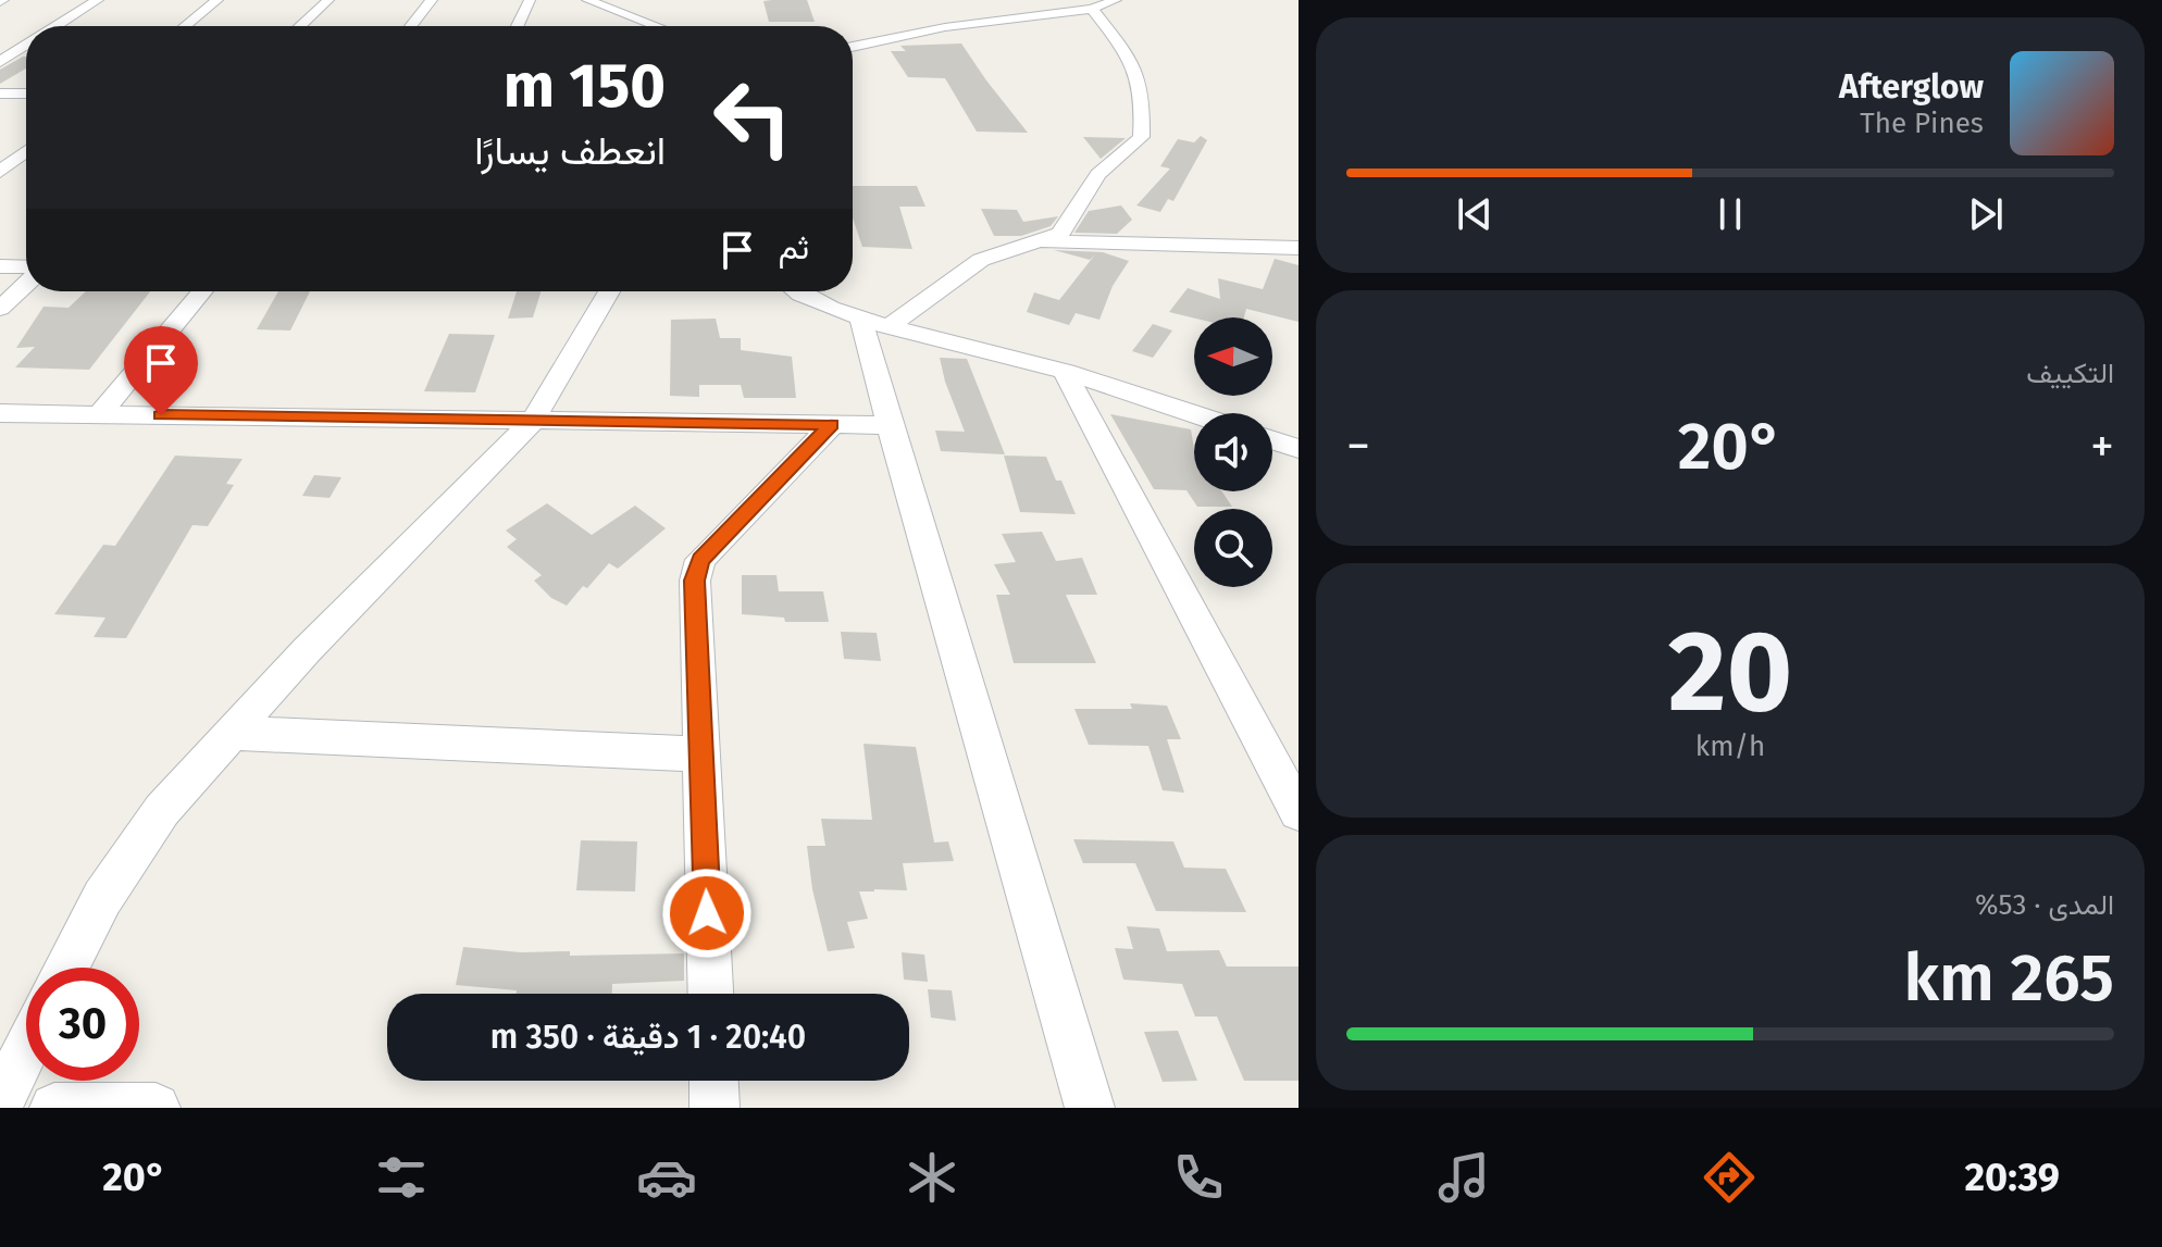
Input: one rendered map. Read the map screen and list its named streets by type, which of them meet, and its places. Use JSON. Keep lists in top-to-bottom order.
{
  "north": "left",
  "page": {
    "turn": ["150 m", "انعطف يسارًا"],
    "song": ["Afterglow", "The Pines"],
    "then": "ثم",
    "tile": [
      "التكييف",
      ["20", "km/h"],
      ["المدى · 53%", "265 km"]
    ],
    "heat": ["−", "20°", "+"],
    "limit": "30",
    "trip": "20:40 · 1 دقيقة · 350 m",
    "tabs": ["20:39", "20°"]
  }
}
